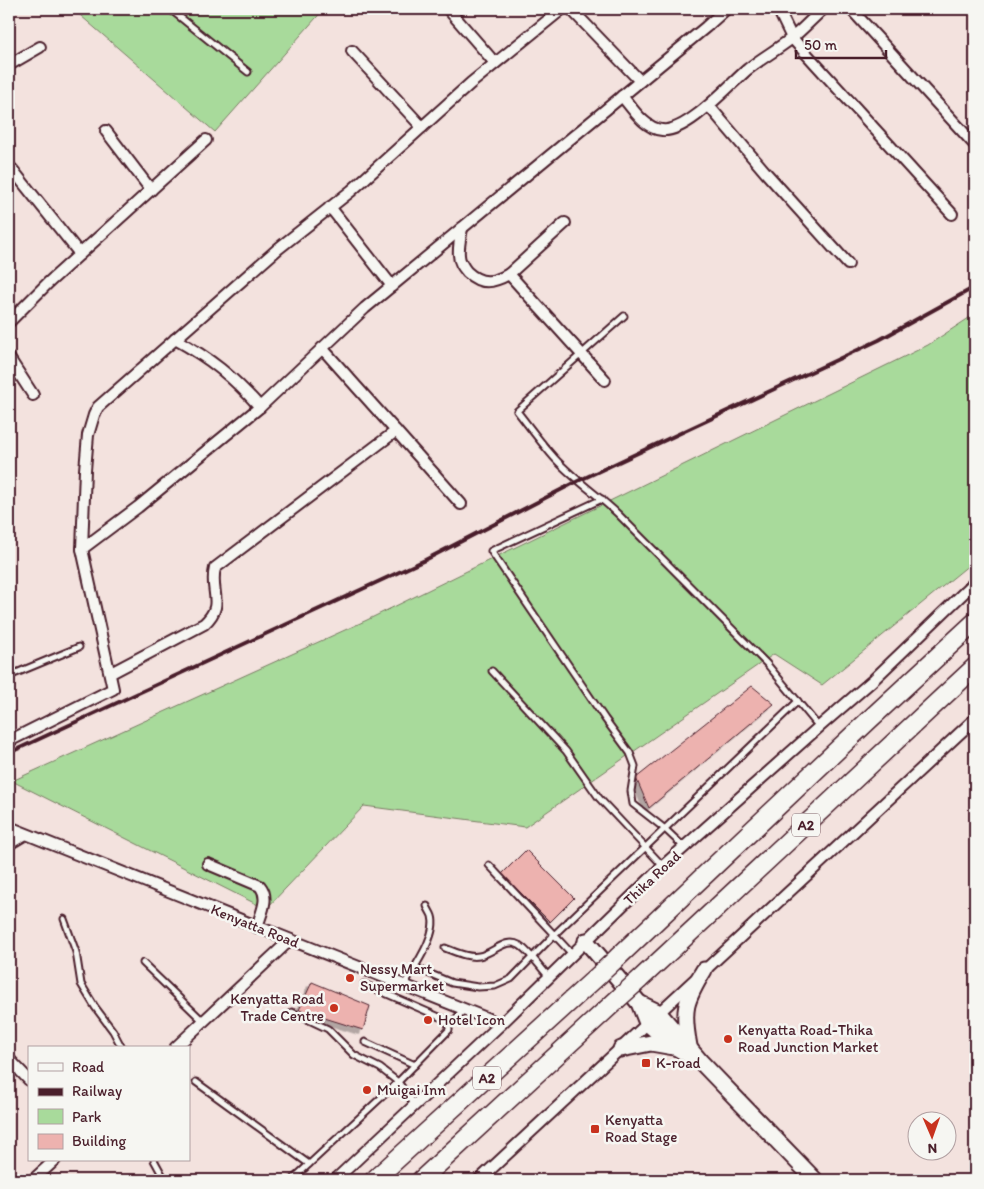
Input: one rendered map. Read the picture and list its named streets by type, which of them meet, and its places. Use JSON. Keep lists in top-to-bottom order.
{
  "streets": {
    "highway": ["A2"],
    "street": ["Thika Road", "Kenyatta Road"]
  },
  "crossings": [
    ["Thika Road", "Kenyatta Road"]
  ],
  "places": {
    "other": [
      "Nessy Mart Supermarket",
      "Kenyatta Road Trade Centre",
      "Hotel Icon",
      "Kenyatta Road-Thika Road Junction Market",
      "Muigai Inn"
    ],
    "transit": ["K-road", "Kenyatta Road Stage"]
  },
  "legend": [
    "Road",
    "Railway",
    "Park",
    "Building"
  ],
  "scale_bar": "50 m",
  "north": "bottom"
}
